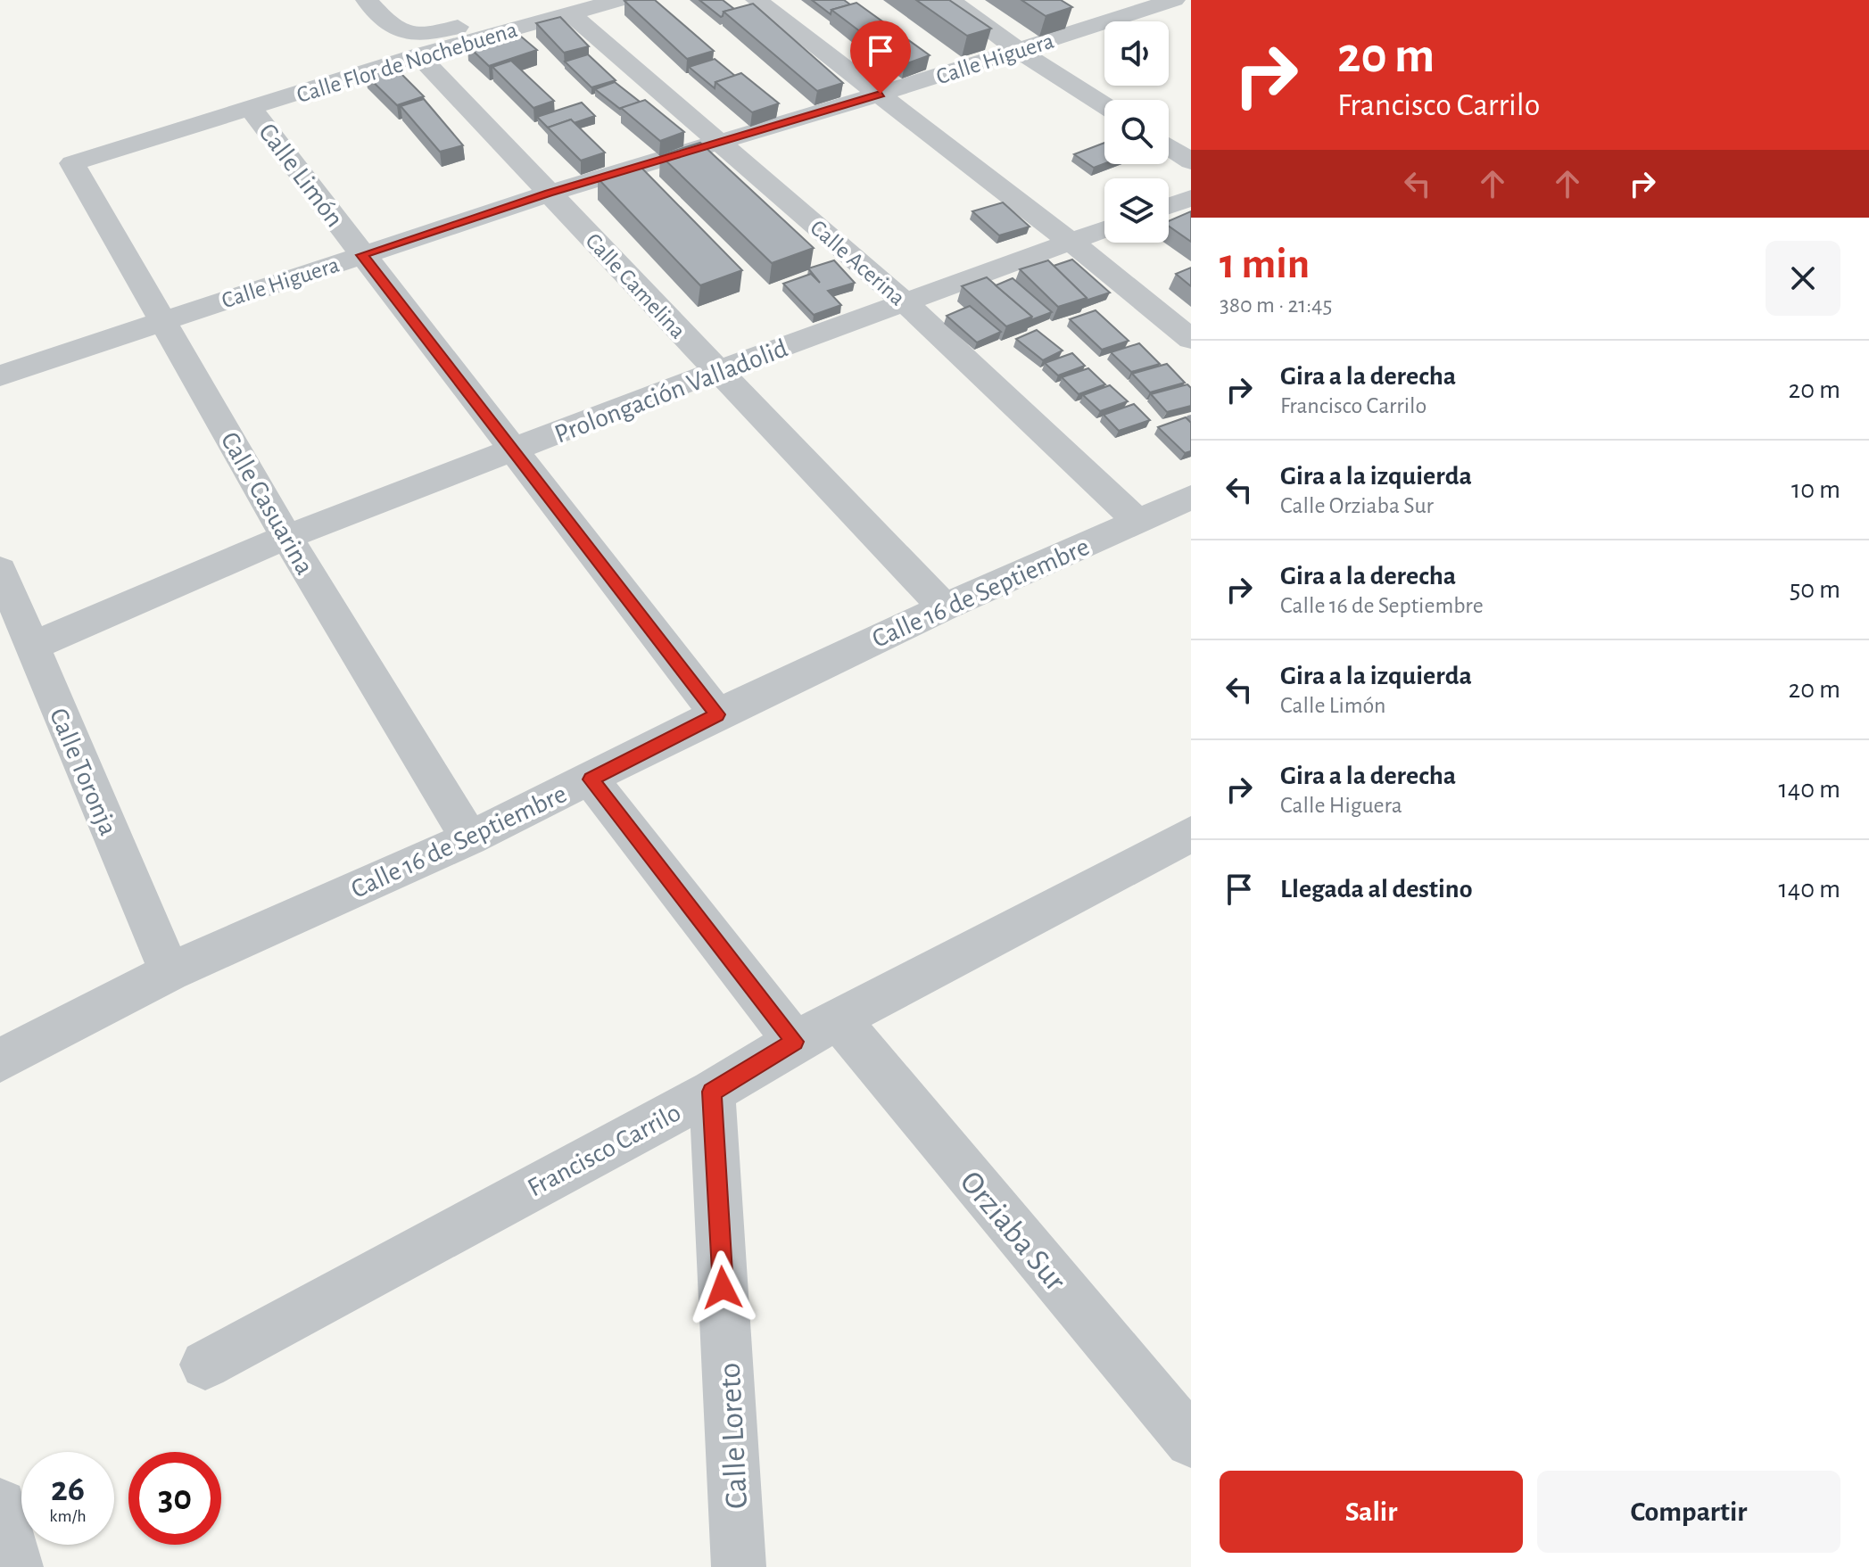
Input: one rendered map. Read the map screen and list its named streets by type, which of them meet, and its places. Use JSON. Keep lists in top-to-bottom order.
{
  "streets": {
    "street": [
      "Calle Higuera",
      "Calle Flor de Nochebuena",
      "Calle Limón",
      "Calle Acerina",
      "Calle Camelina",
      "Prolongación Valladolid",
      "Calle Casuarina",
      "Calle 16 de Septiembre",
      "Calle Toronja",
      "Francisco Carrilo",
      "Orziaba Sur",
      "Calle Loreto"
    ]
  },
  "crossings": [
    ["Calle Higuera", "Calle Limón"],
    ["Calle Higuera", "Calle Acerina"],
    ["Calle Higuera", "Calle Camelina"],
    ["Calle Higuera", "Calle Casuarina"],
    ["Calle Flor de Nochebuena", "Calle Limón"],
    ["Calle Flor de Nochebuena", "Calle Acerina"],
    ["Calle Flor de Nochebuena", "Calle Camelina"],
    ["Calle Flor de Nochebuena", "Calle Casuarina"],
    ["Calle Limón", "Prolongación Valladolid"],
    ["Calle Limón", "Calle 16 de Septiembre"],
    ["Calle Acerina", "Prolongación Valladolid"],
    ["Calle Acerina", "Calle 16 de Septiembre"],
    ["Calle Camelina", "Prolongación Valladolid"],
    ["Calle Camelina", "Calle 16 de Septiembre"],
    ["Prolongación Valladolid", "Calle Casuarina"],
    ["Prolongación Valladolid", "Calle Toronja"],
    ["Calle Casuarina", "Calle 16 de Septiembre"],
    ["Calle 16 de Septiembre", "Calle Toronja"],
    ["Francisco Carrilo", "Orziaba Sur"],
    ["Francisco Carrilo", "Calle Loreto"]
  ],
  "page": {
    "turn": ["20 m", "Francisco Carrilo"],
    "heading": ["1 min", "380 m · 21:45"],
    "list": [
      {
        "name": "Gira a la derecha",
        "note": "Francisco Carrilo",
        "value": "20 m"
      },
      {
        "name": "Gira a la izquierda",
        "note": "Calle Orziaba Sur",
        "value": "10 m"
      },
      {
        "name": "Gira a la derecha",
        "note": "Calle 16 de Septiembre",
        "value": "50 m"
      },
      {
        "name": "Gira a la izquierda",
        "note": "Calle Limón",
        "value": "20 m"
      },
      {
        "name": "Gira a la derecha",
        "note": "Calle Higuera",
        "value": "140 m"
      },
      {
        "name": "Llegada al destino",
        "value": "140 m"
      }
    ],
    "speed": "26 km/h",
    "limit": "30",
    "buttons": ["Salir", "Compartir"]
  }
}
